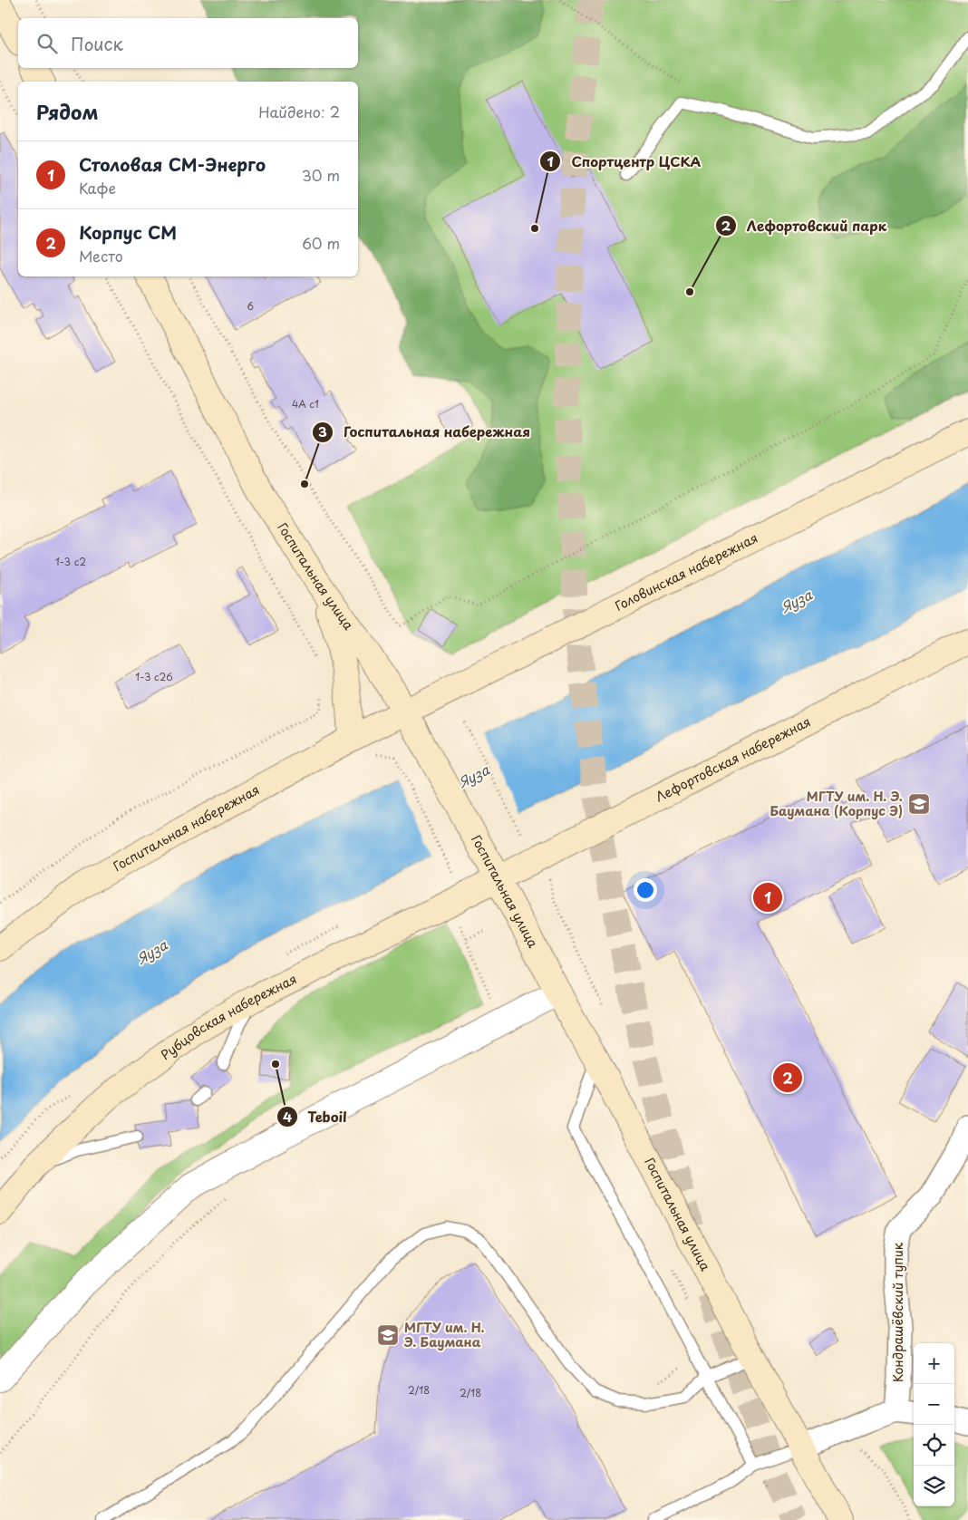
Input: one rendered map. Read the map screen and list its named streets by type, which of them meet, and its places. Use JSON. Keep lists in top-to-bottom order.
{
  "streets": {
    "main road": [
      "Головинская набережная",
      "Госпитальная улица",
      "Лефортовская набережная",
      "Госпитальная набережная",
      "Рубцовская набережная"
    ],
    "street": ["Кондрашёвский тупик"]
  },
  "crossings": [
    ["Головинская набережная", "Госпитальная улица"],
    ["Головинская набережная", "Госпитальная набережная"],
    ["Госпитальная улица", "Лефортовская набережная"],
    ["Госпитальная улица", "Госпитальная набережная"],
    ["Госпитальная улица", "Рубцовская набережная"],
    ["Лефортовская набережная", "Рубцовская набережная"]
  ],
  "water": ["Яуза"],
  "places": {
    "other": [
      "Спортцентр ЦСКА",
      "Лефортовский парк",
      "Госпитальная набережная",
      "Teboil"
    ],
    "school or university": ["МГТУ им. Н. Э. Баумана (Корпус Э)", "МГТУ им. Н. Э. Баумана"]
  },
  "house_numbers": [
    "6",
    "4А с1",
    "1-3 с2",
    "1-3 с26",
    "2/18",
    "2/18"
  ],
  "page": {
    "search": "Поиск",
    "heading": ["Рядом", "Найдено: 2"],
    "list": [
      {
        "mark": "1",
        "name": "Столовая СМ-Энерго",
        "note": "Кафе",
        "value": "30 m"
      },
      {
        "mark": "2",
        "name": "Корпус СМ",
        "note": "Место",
        "value": "60 m"
      }
    ],
    "pins": ["1", "2"],
    "map_buttons": ["+", "−"]
  }
}
